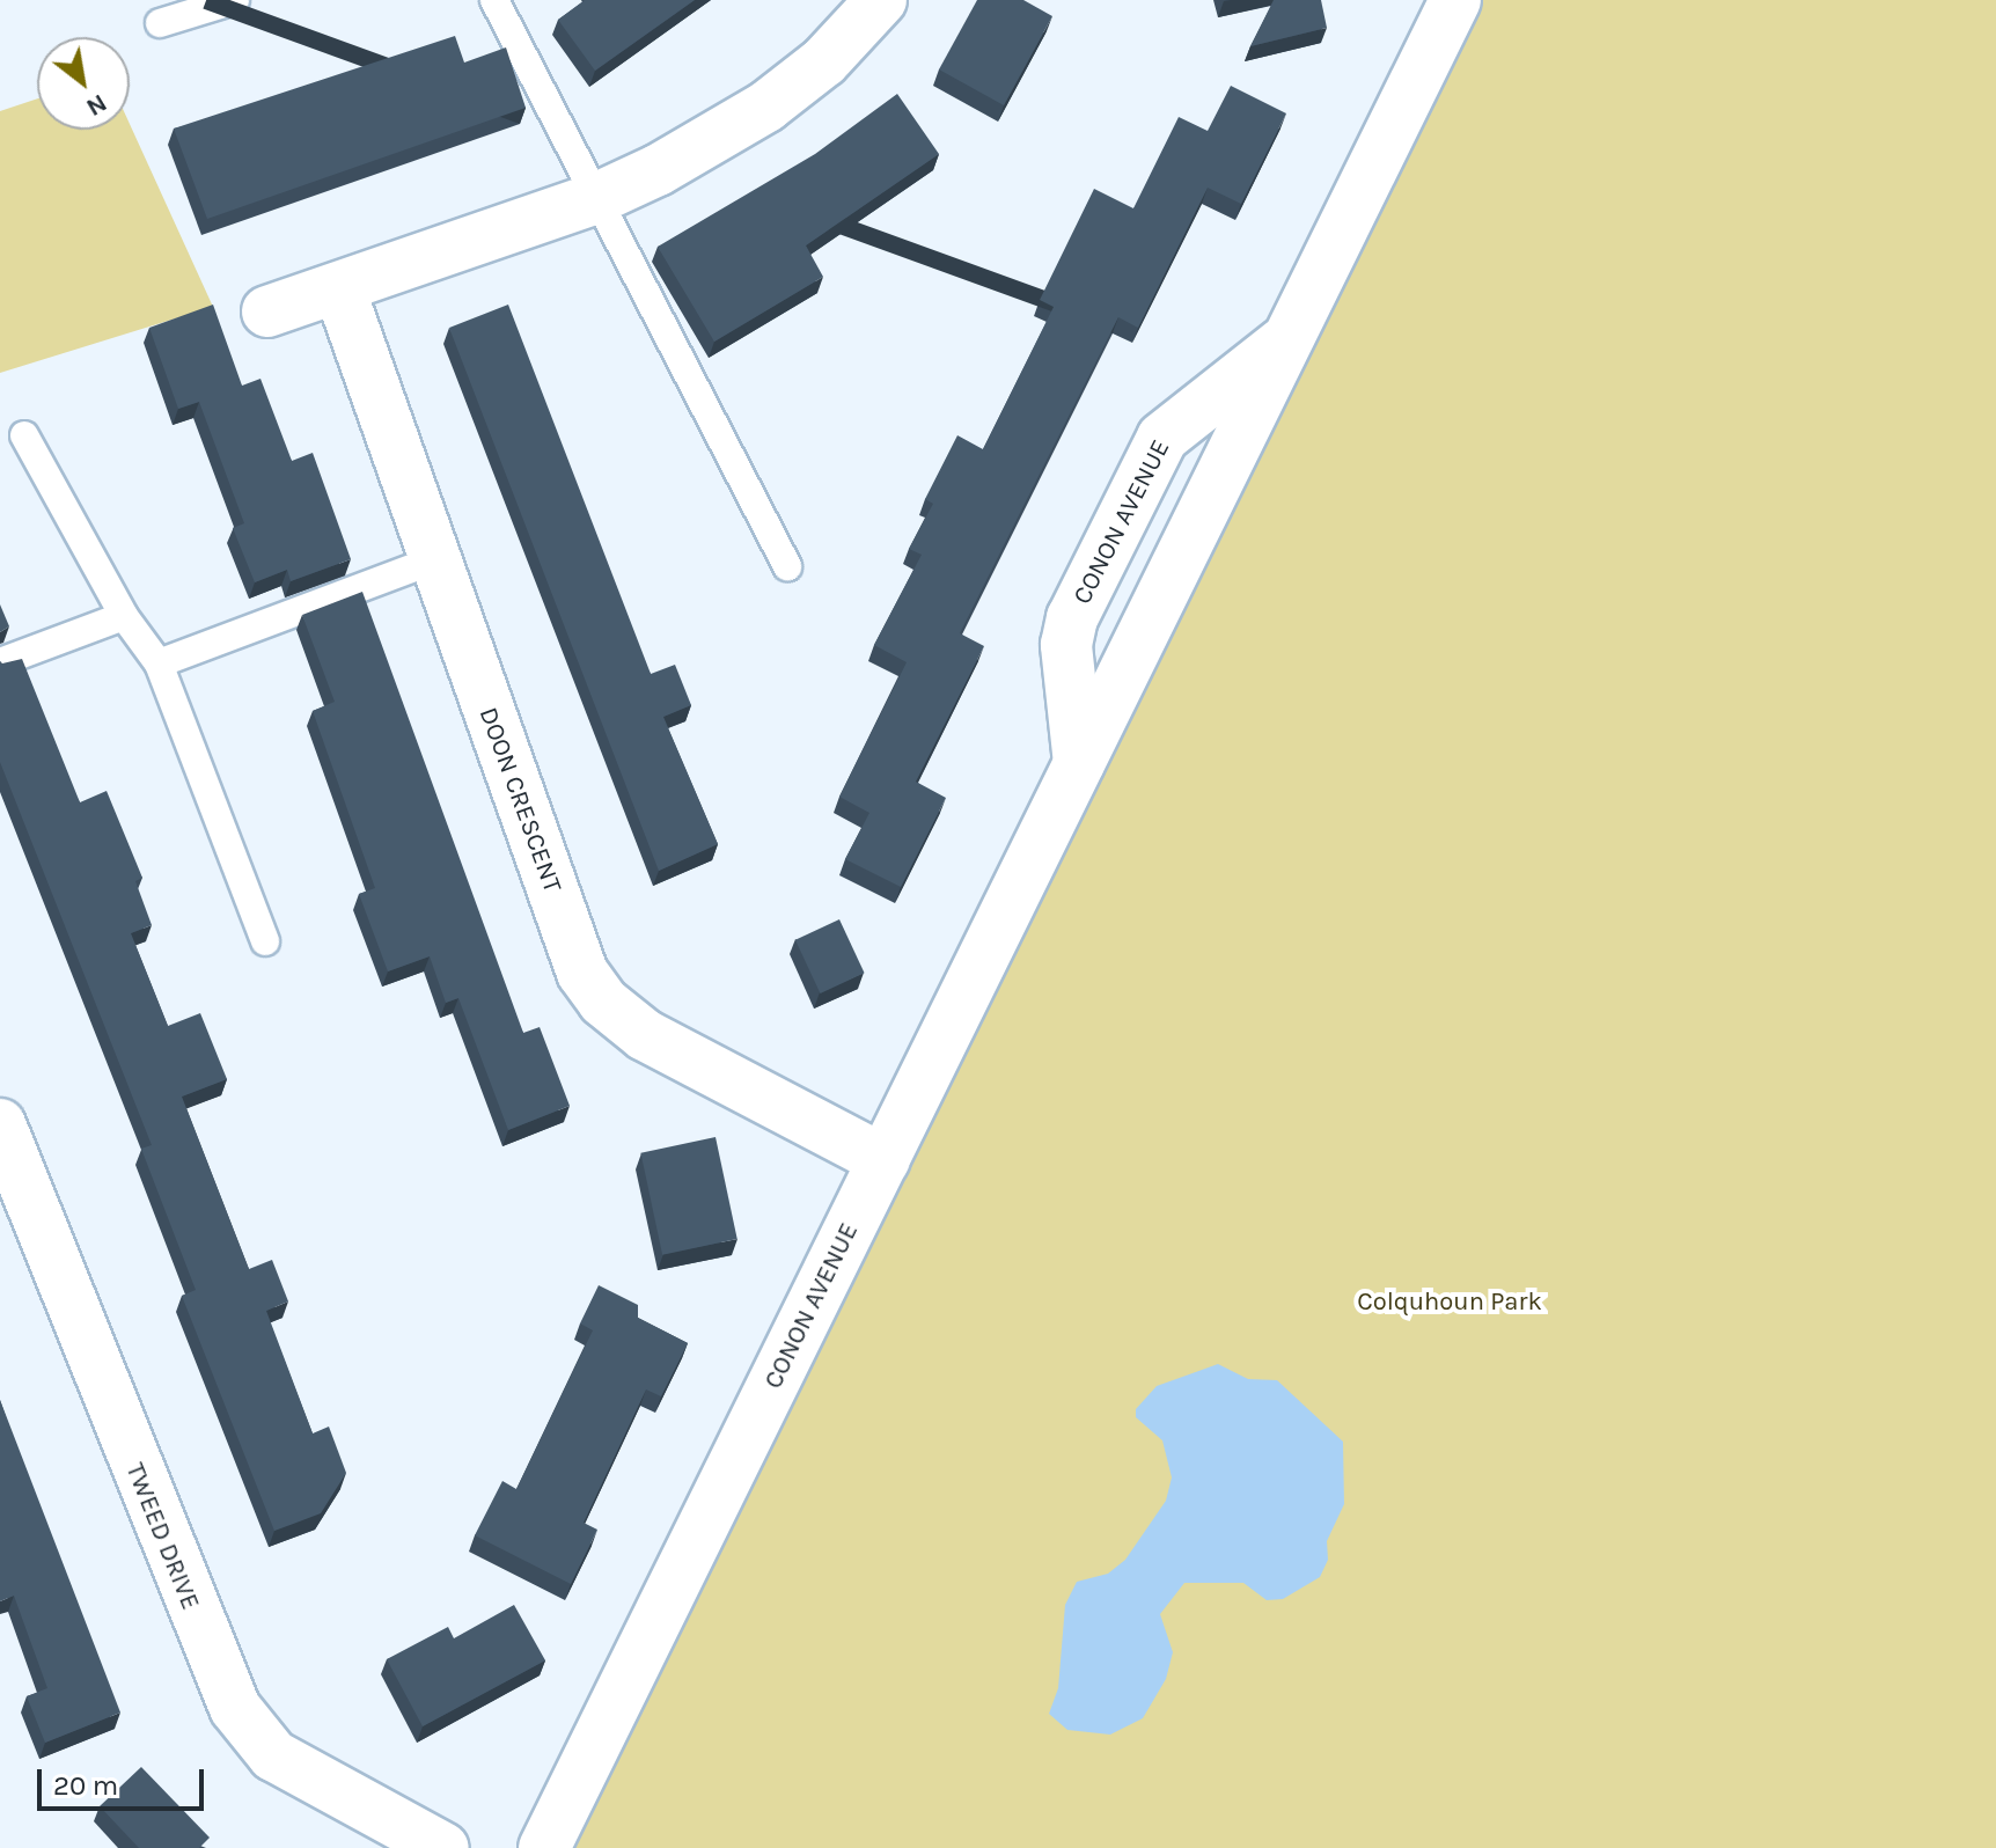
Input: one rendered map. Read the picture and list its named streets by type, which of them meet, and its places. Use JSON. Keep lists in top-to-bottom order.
{
  "streets": {
    "street": ["CONON AVENUE", "DOON CRESCENT", "TWEED DRIVE"]
  },
  "crossings": [
    ["CONON AVENUE", "DOON CRESCENT"]
  ],
  "parks": ["Colquhoun Park"],
  "scale_bar": "20 m",
  "north": "bottom right"
}
